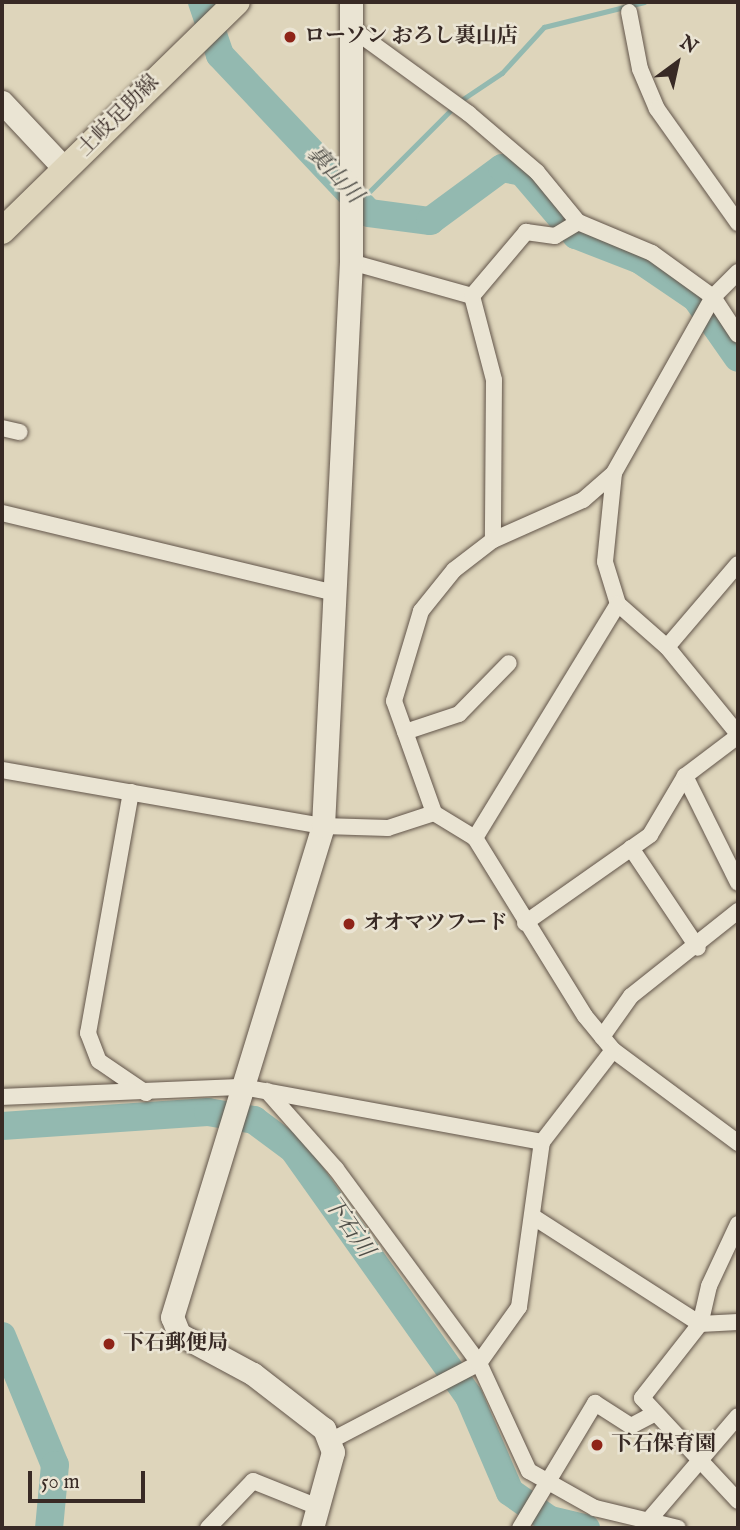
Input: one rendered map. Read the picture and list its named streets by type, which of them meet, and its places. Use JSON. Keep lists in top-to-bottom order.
{
  "streets": {
    "main road": ["土岐足助線"]
  },
  "water": ["裏山川", "下石川"],
  "places": [
    "ローソン おろし裏山店",
    "オオマツフード",
    "下石郵便局",
    "下石保育園"
  ],
  "scale_bar": "50 m",
  "north": "top right"
}
